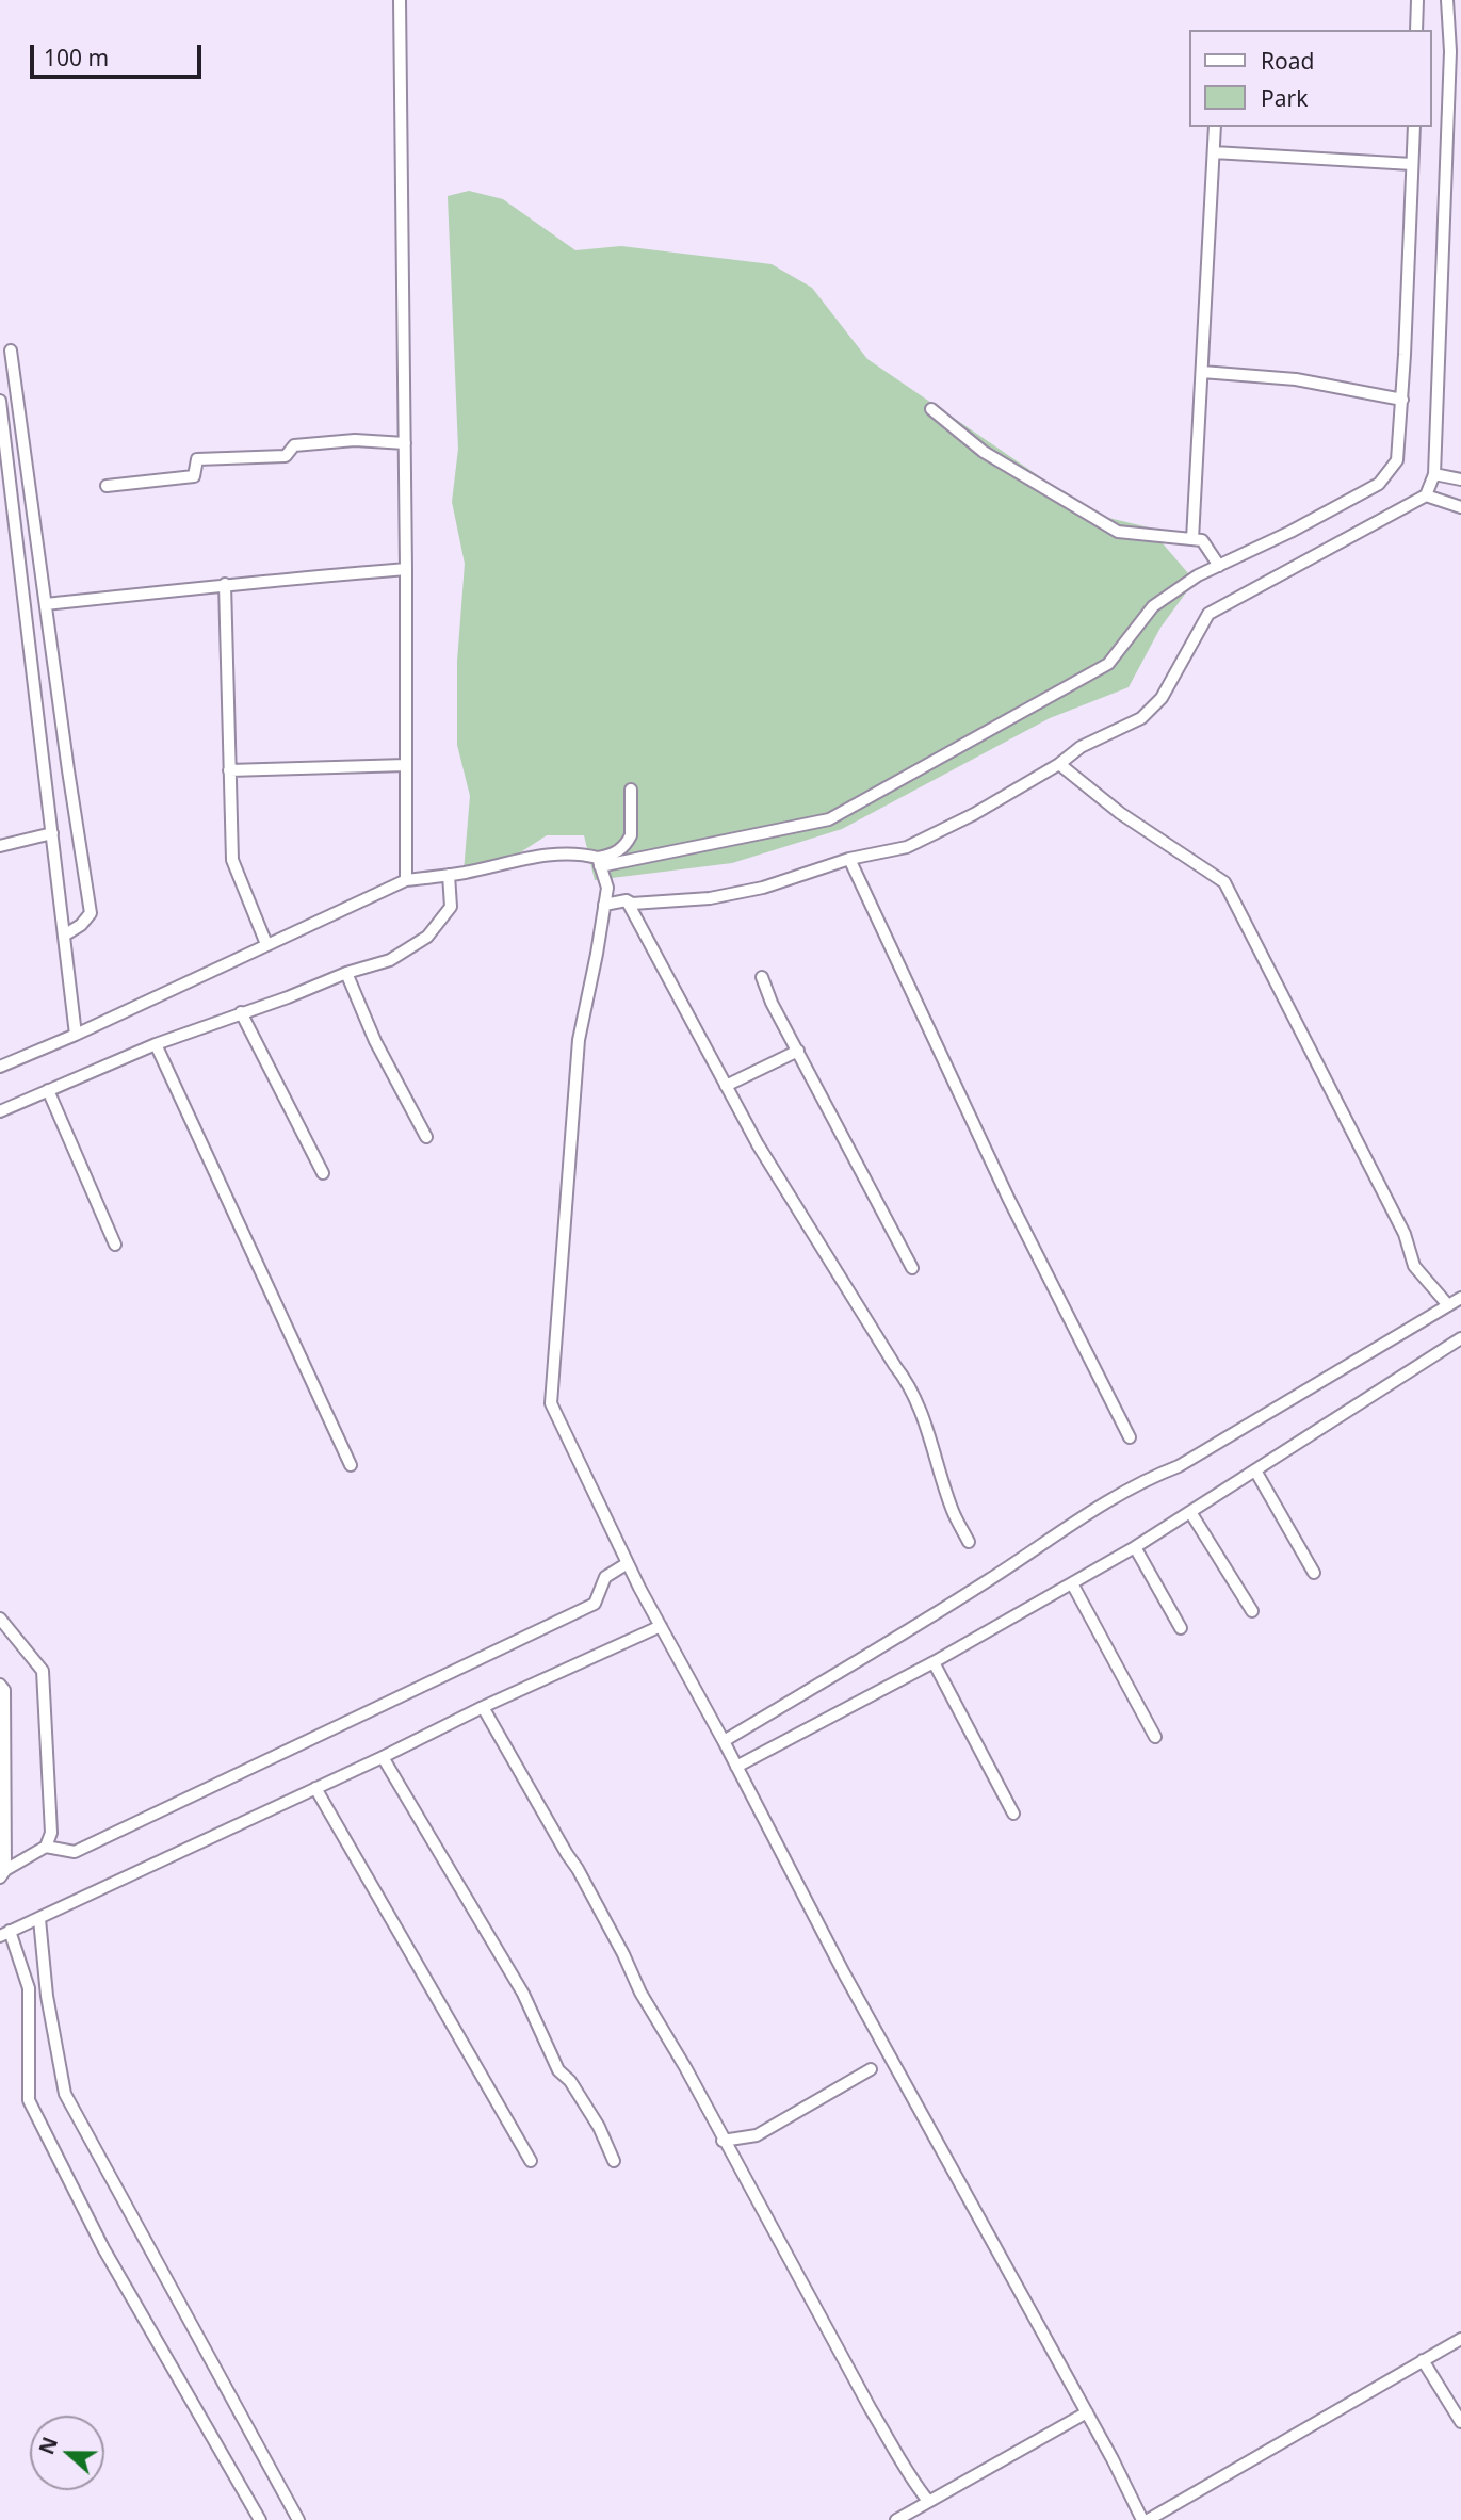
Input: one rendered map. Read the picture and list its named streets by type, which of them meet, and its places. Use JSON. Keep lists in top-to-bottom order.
{
  "legend": ["Road", "Park"],
  "scale_bar": "100 m",
  "north": "left"
}
